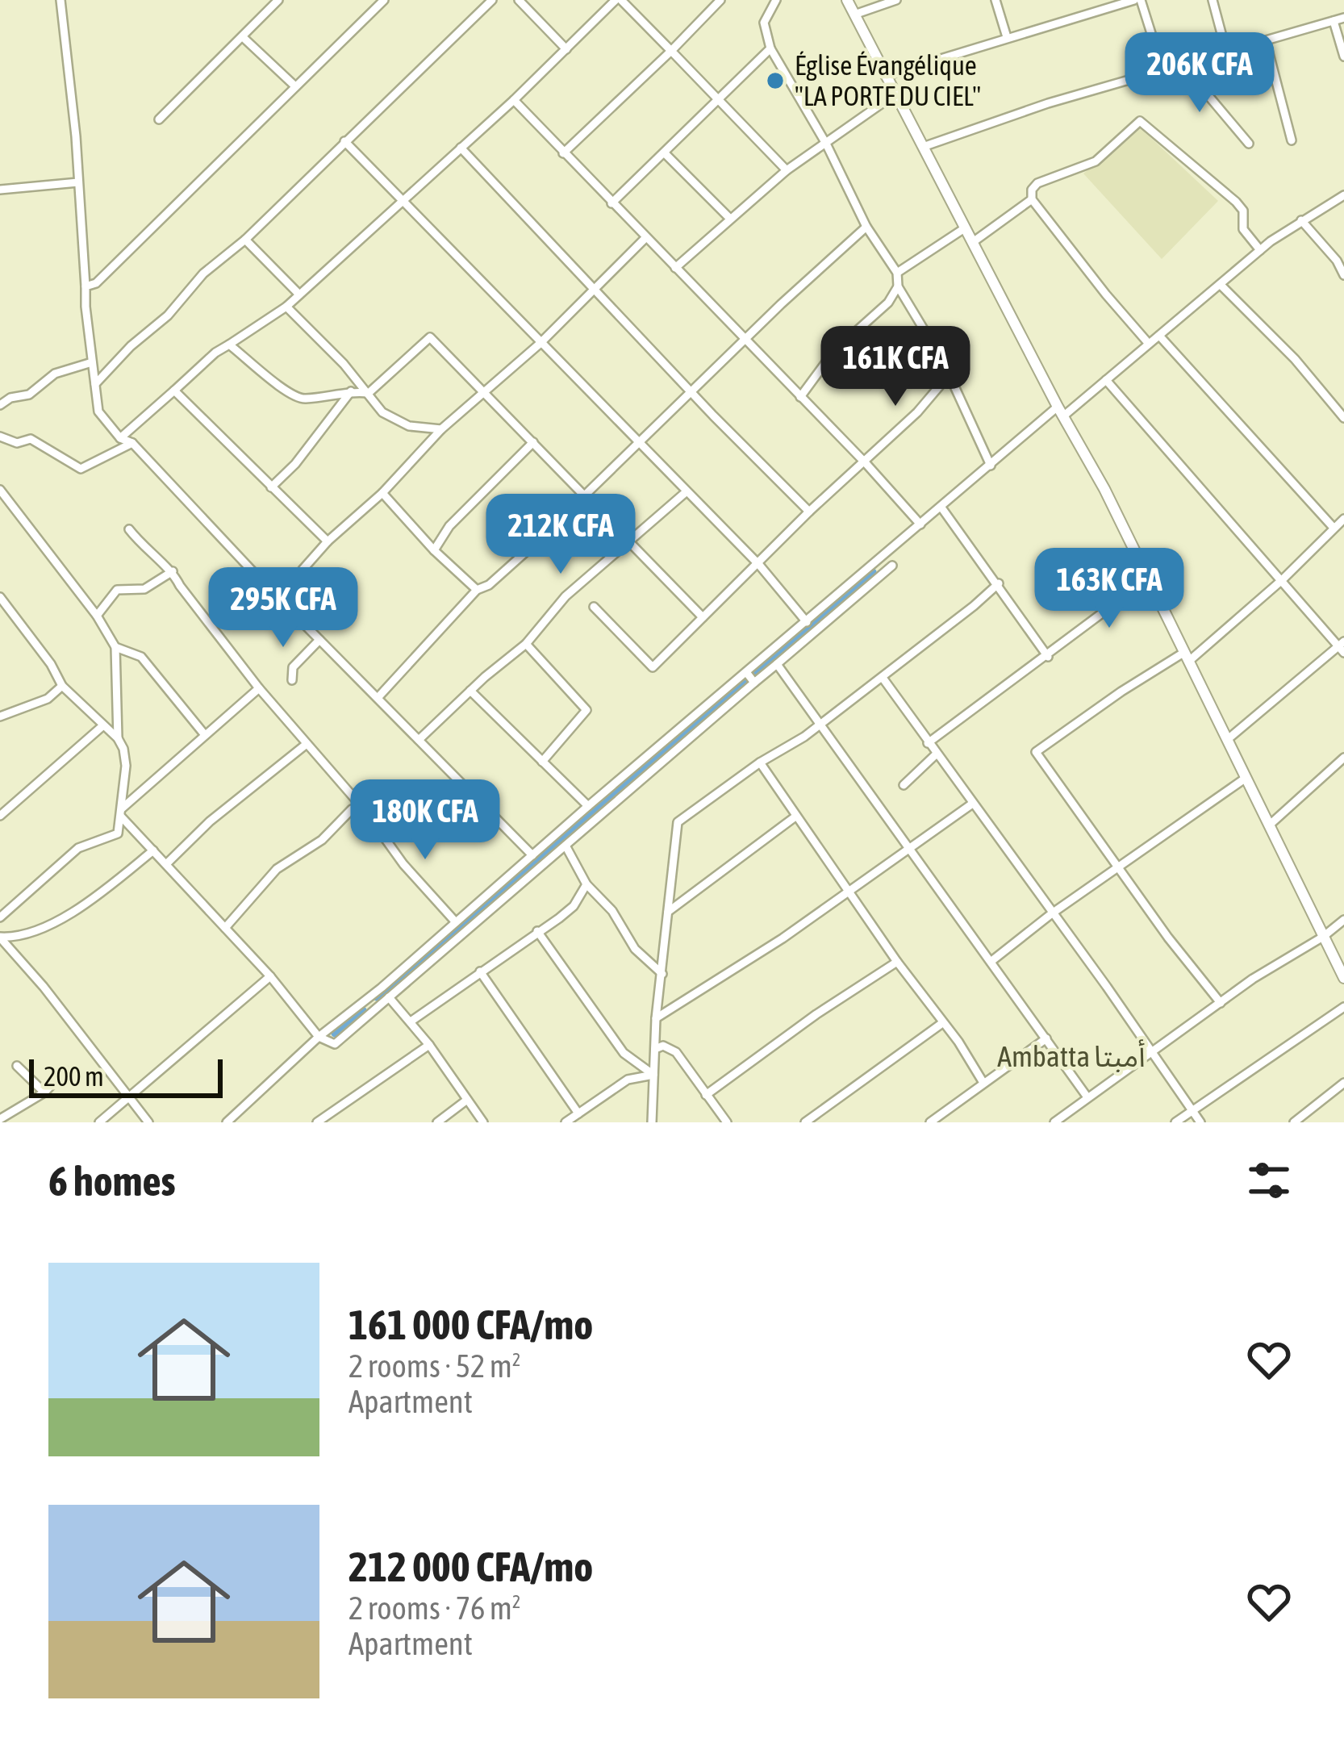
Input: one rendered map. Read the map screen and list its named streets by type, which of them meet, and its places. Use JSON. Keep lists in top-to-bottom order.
{
  "districts": ["Ambatta أمبتا"],
  "places": ["Église Évangélique \"LA PORTE DU CIEL\""],
  "scale_bar": "200 m",
  "page": {
    "price": [
      "206K CFA",
      "161K CFA",
      "212K CFA",
      "163K CFA",
      "295K CFA",
      "180K CFA"
    ],
    "scale": "200 m",
    "heading": "6 homes",
    "list": [
      {
        "name": "161 000 CFA/mo",
        "note": "2 rooms · 52 m² · Apartment"
      },
      {
        "name": "212 000 CFA/mo",
        "note": "2 rooms · 76 m² · Apartment"
      }
    ]
  }
}
